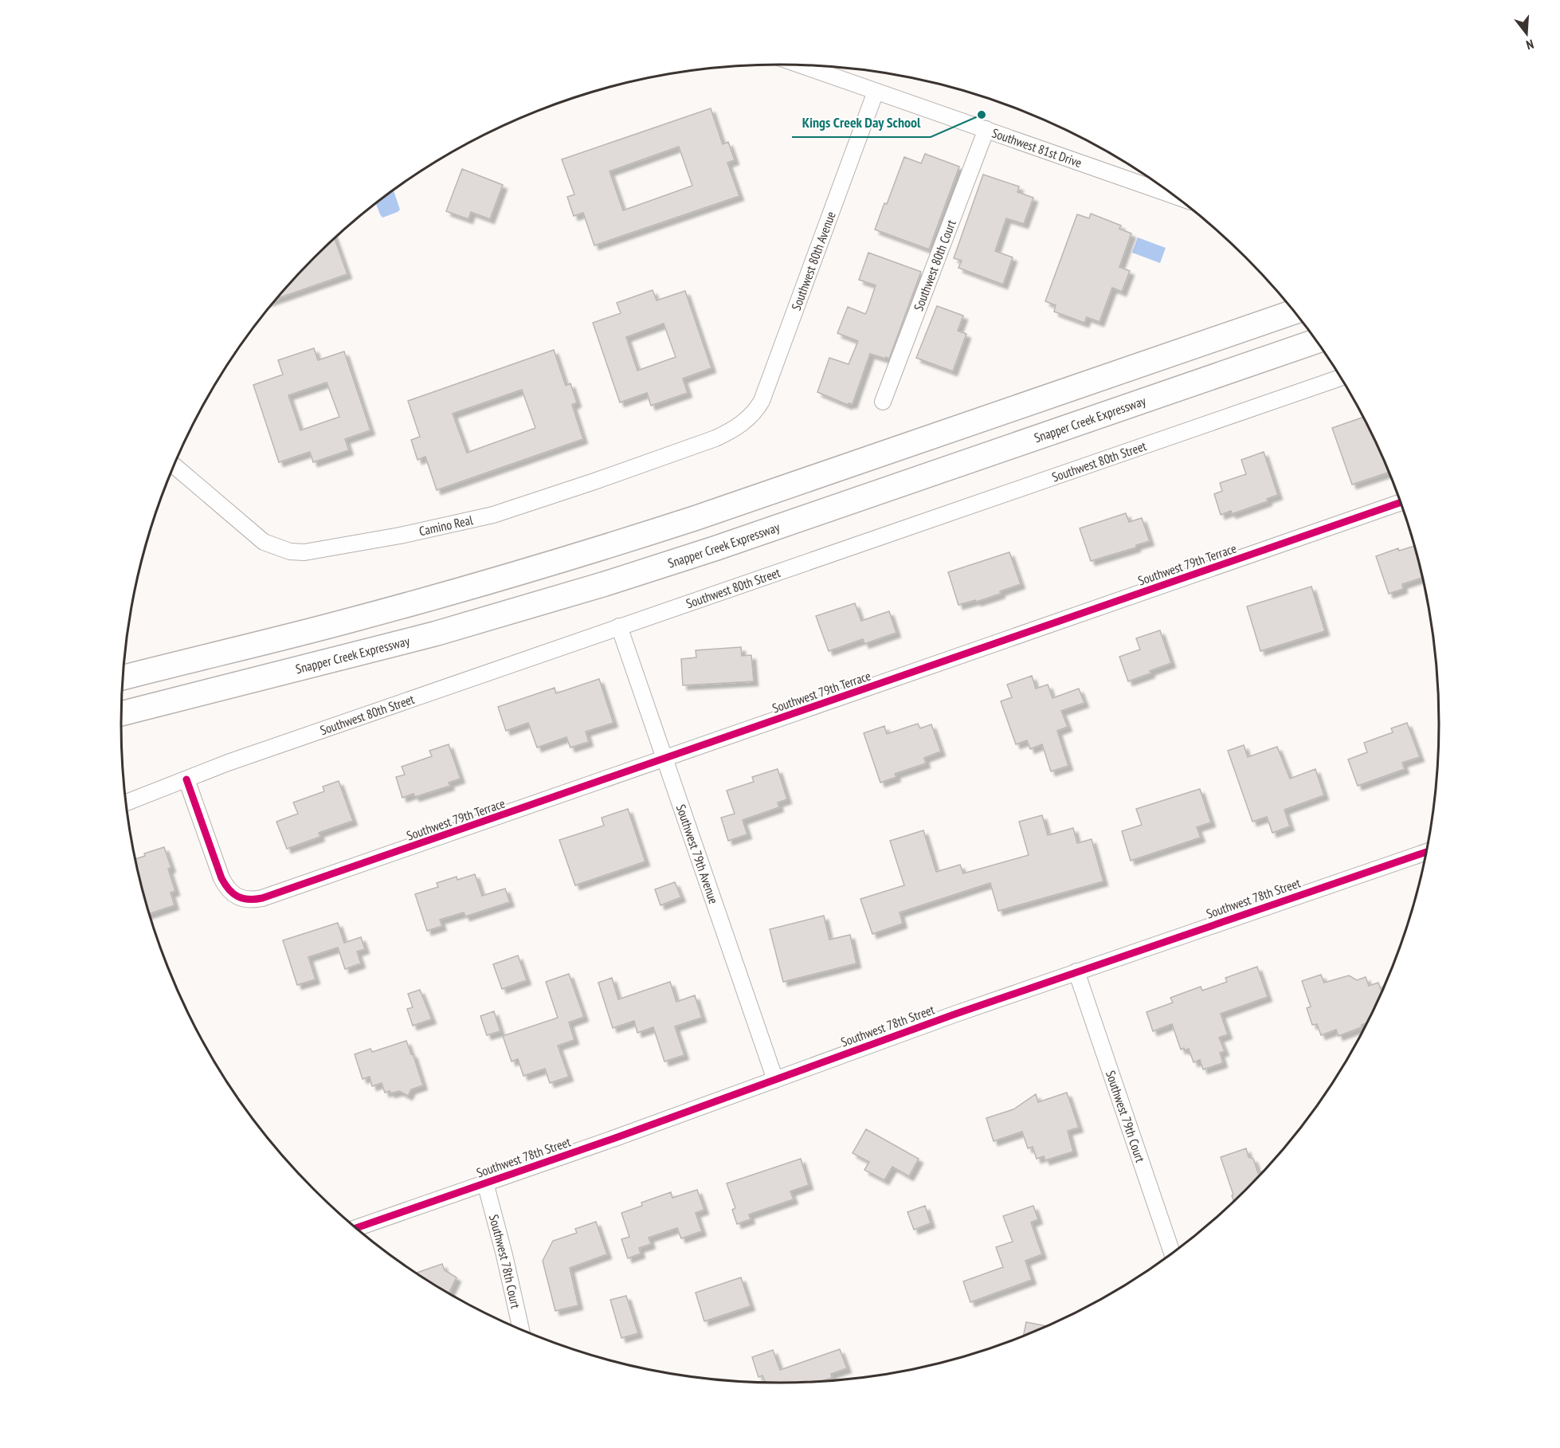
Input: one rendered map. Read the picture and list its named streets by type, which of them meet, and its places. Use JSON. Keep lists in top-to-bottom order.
{
  "streets": {
    "highway": ["Snapper Creek Expressway"],
    "street": [
      "Southwest 81st Drive",
      "Southwest 80th Avenue",
      "Southwest 80th Court",
      "Southwest 80th Street",
      "Camino Real",
      "Southwest 79th Terrace",
      "Southwest 79th Avenue",
      "Southwest 78th Street",
      "Southwest 79th Court",
      "Southwest 78th Court"
    ]
  },
  "crossings": [
    ["Southwest 81st Drive", "Southwest 80th Avenue"],
    ["Southwest 81st Drive", "Southwest 80th Court"],
    ["Southwest 80th Avenue", "Camino Real"],
    ["Southwest 80th Street", "Southwest 79th Terrace"],
    ["Southwest 80th Street", "Southwest 79th Avenue"],
    ["Southwest 79th Terrace", "Southwest 79th Avenue"],
    ["Southwest 79th Avenue", "Southwest 78th Street"],
    ["Southwest 78th Street", "Southwest 79th Court"],
    ["Southwest 78th Street", "Southwest 78th Court"]
  ],
  "places": ["Kings Creek Day School"],
  "north": "bottom"
}
